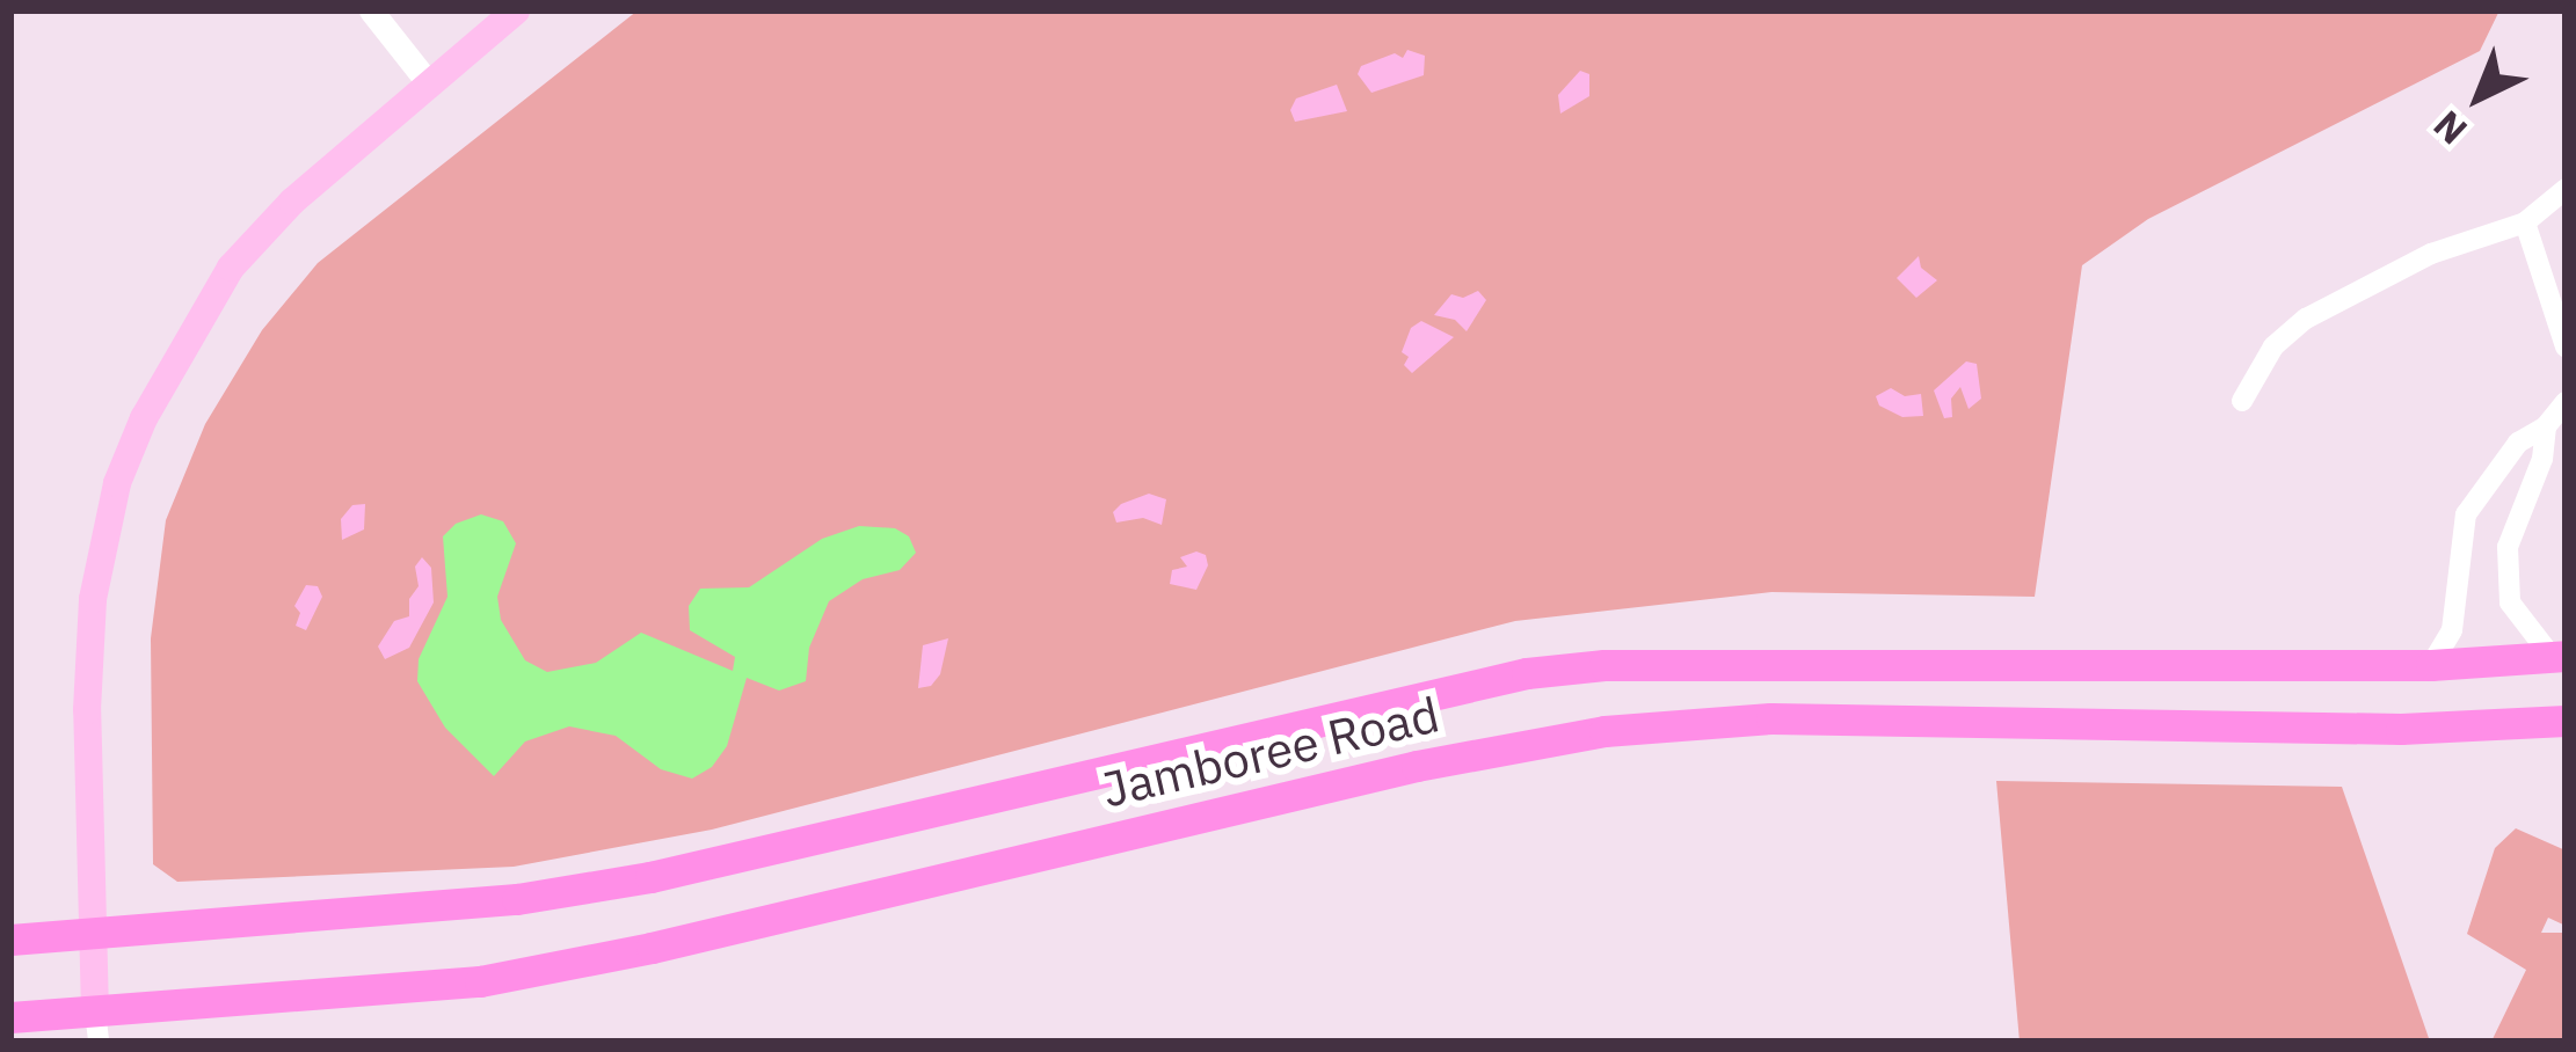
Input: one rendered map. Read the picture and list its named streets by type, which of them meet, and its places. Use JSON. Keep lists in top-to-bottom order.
{
  "streets": {
    "main road": ["Jamboree Road"]
  },
  "north": "bottom left"
}
